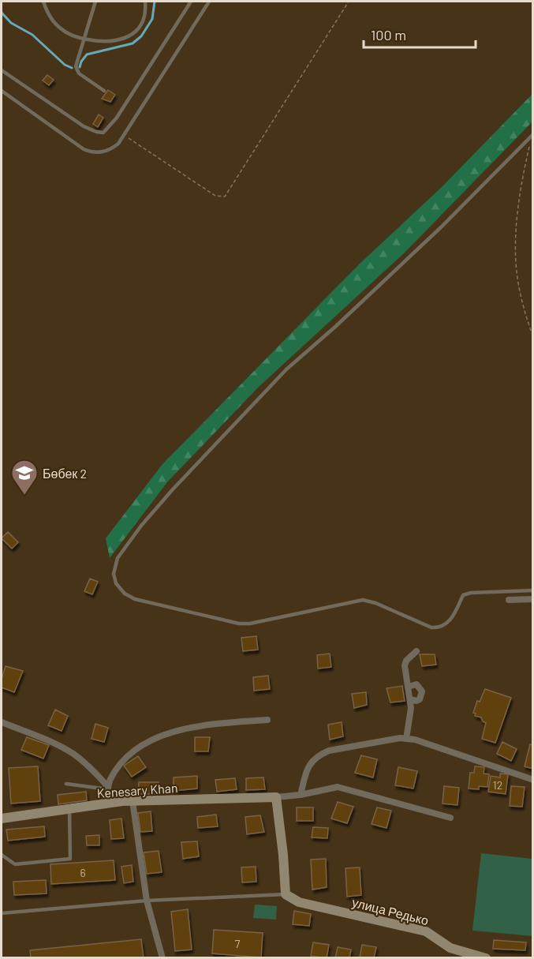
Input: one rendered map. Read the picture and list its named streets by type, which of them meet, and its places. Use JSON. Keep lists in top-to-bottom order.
{
  "streets": {
    "street": ["Kenesary Khan", "улица Редько"]
  },
  "places": {
    "school or university": ["Бөбек 2"]
  },
  "house_numbers": ["12", "6", "7"],
  "scale_bar": "100 m"
}
